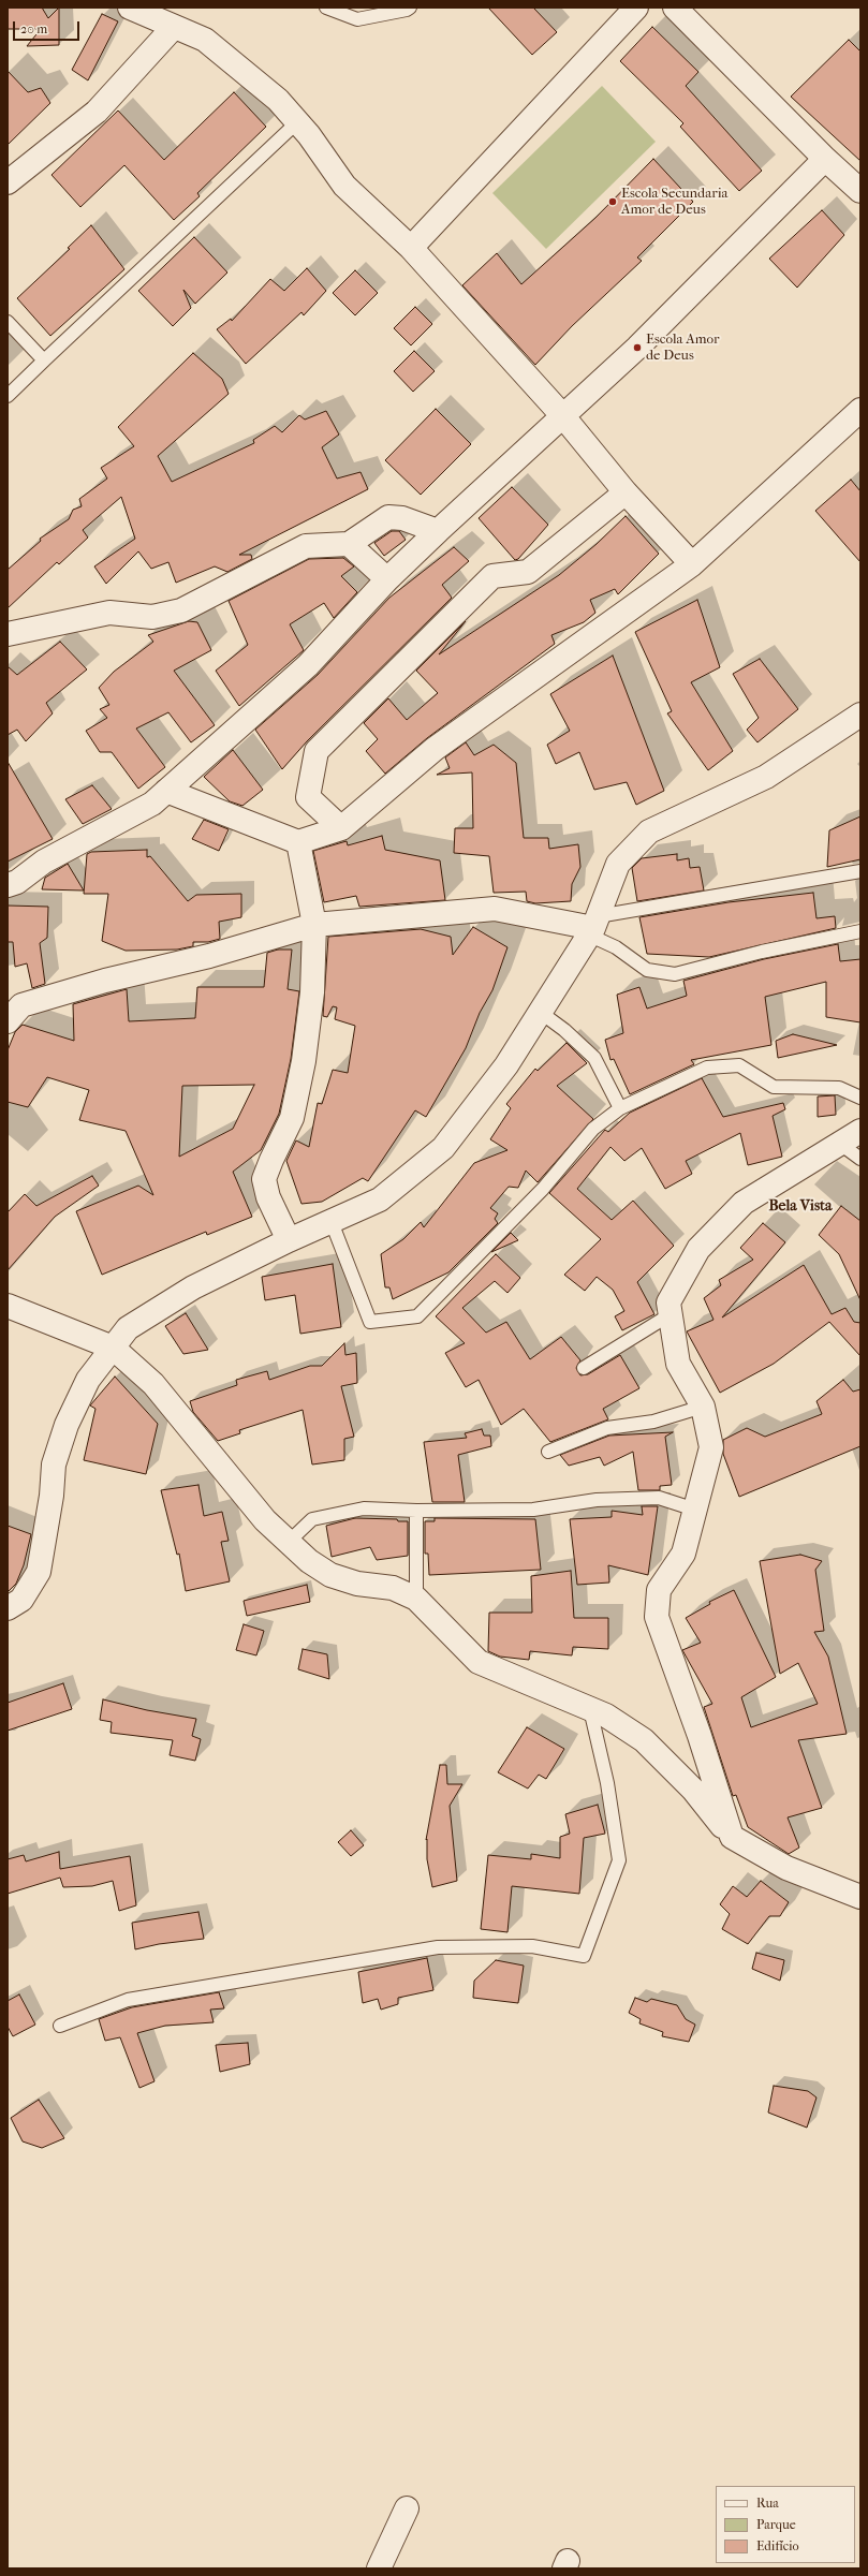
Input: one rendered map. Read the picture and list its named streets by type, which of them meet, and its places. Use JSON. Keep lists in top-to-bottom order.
{
  "districts": ["Bela Vista"],
  "places": ["Escola Secundaria Amor de Deus", "Escola Amor de Deus"],
  "legend": ["Rua", "Parque", "Edifício"],
  "scale_bar": "20 m"
}
